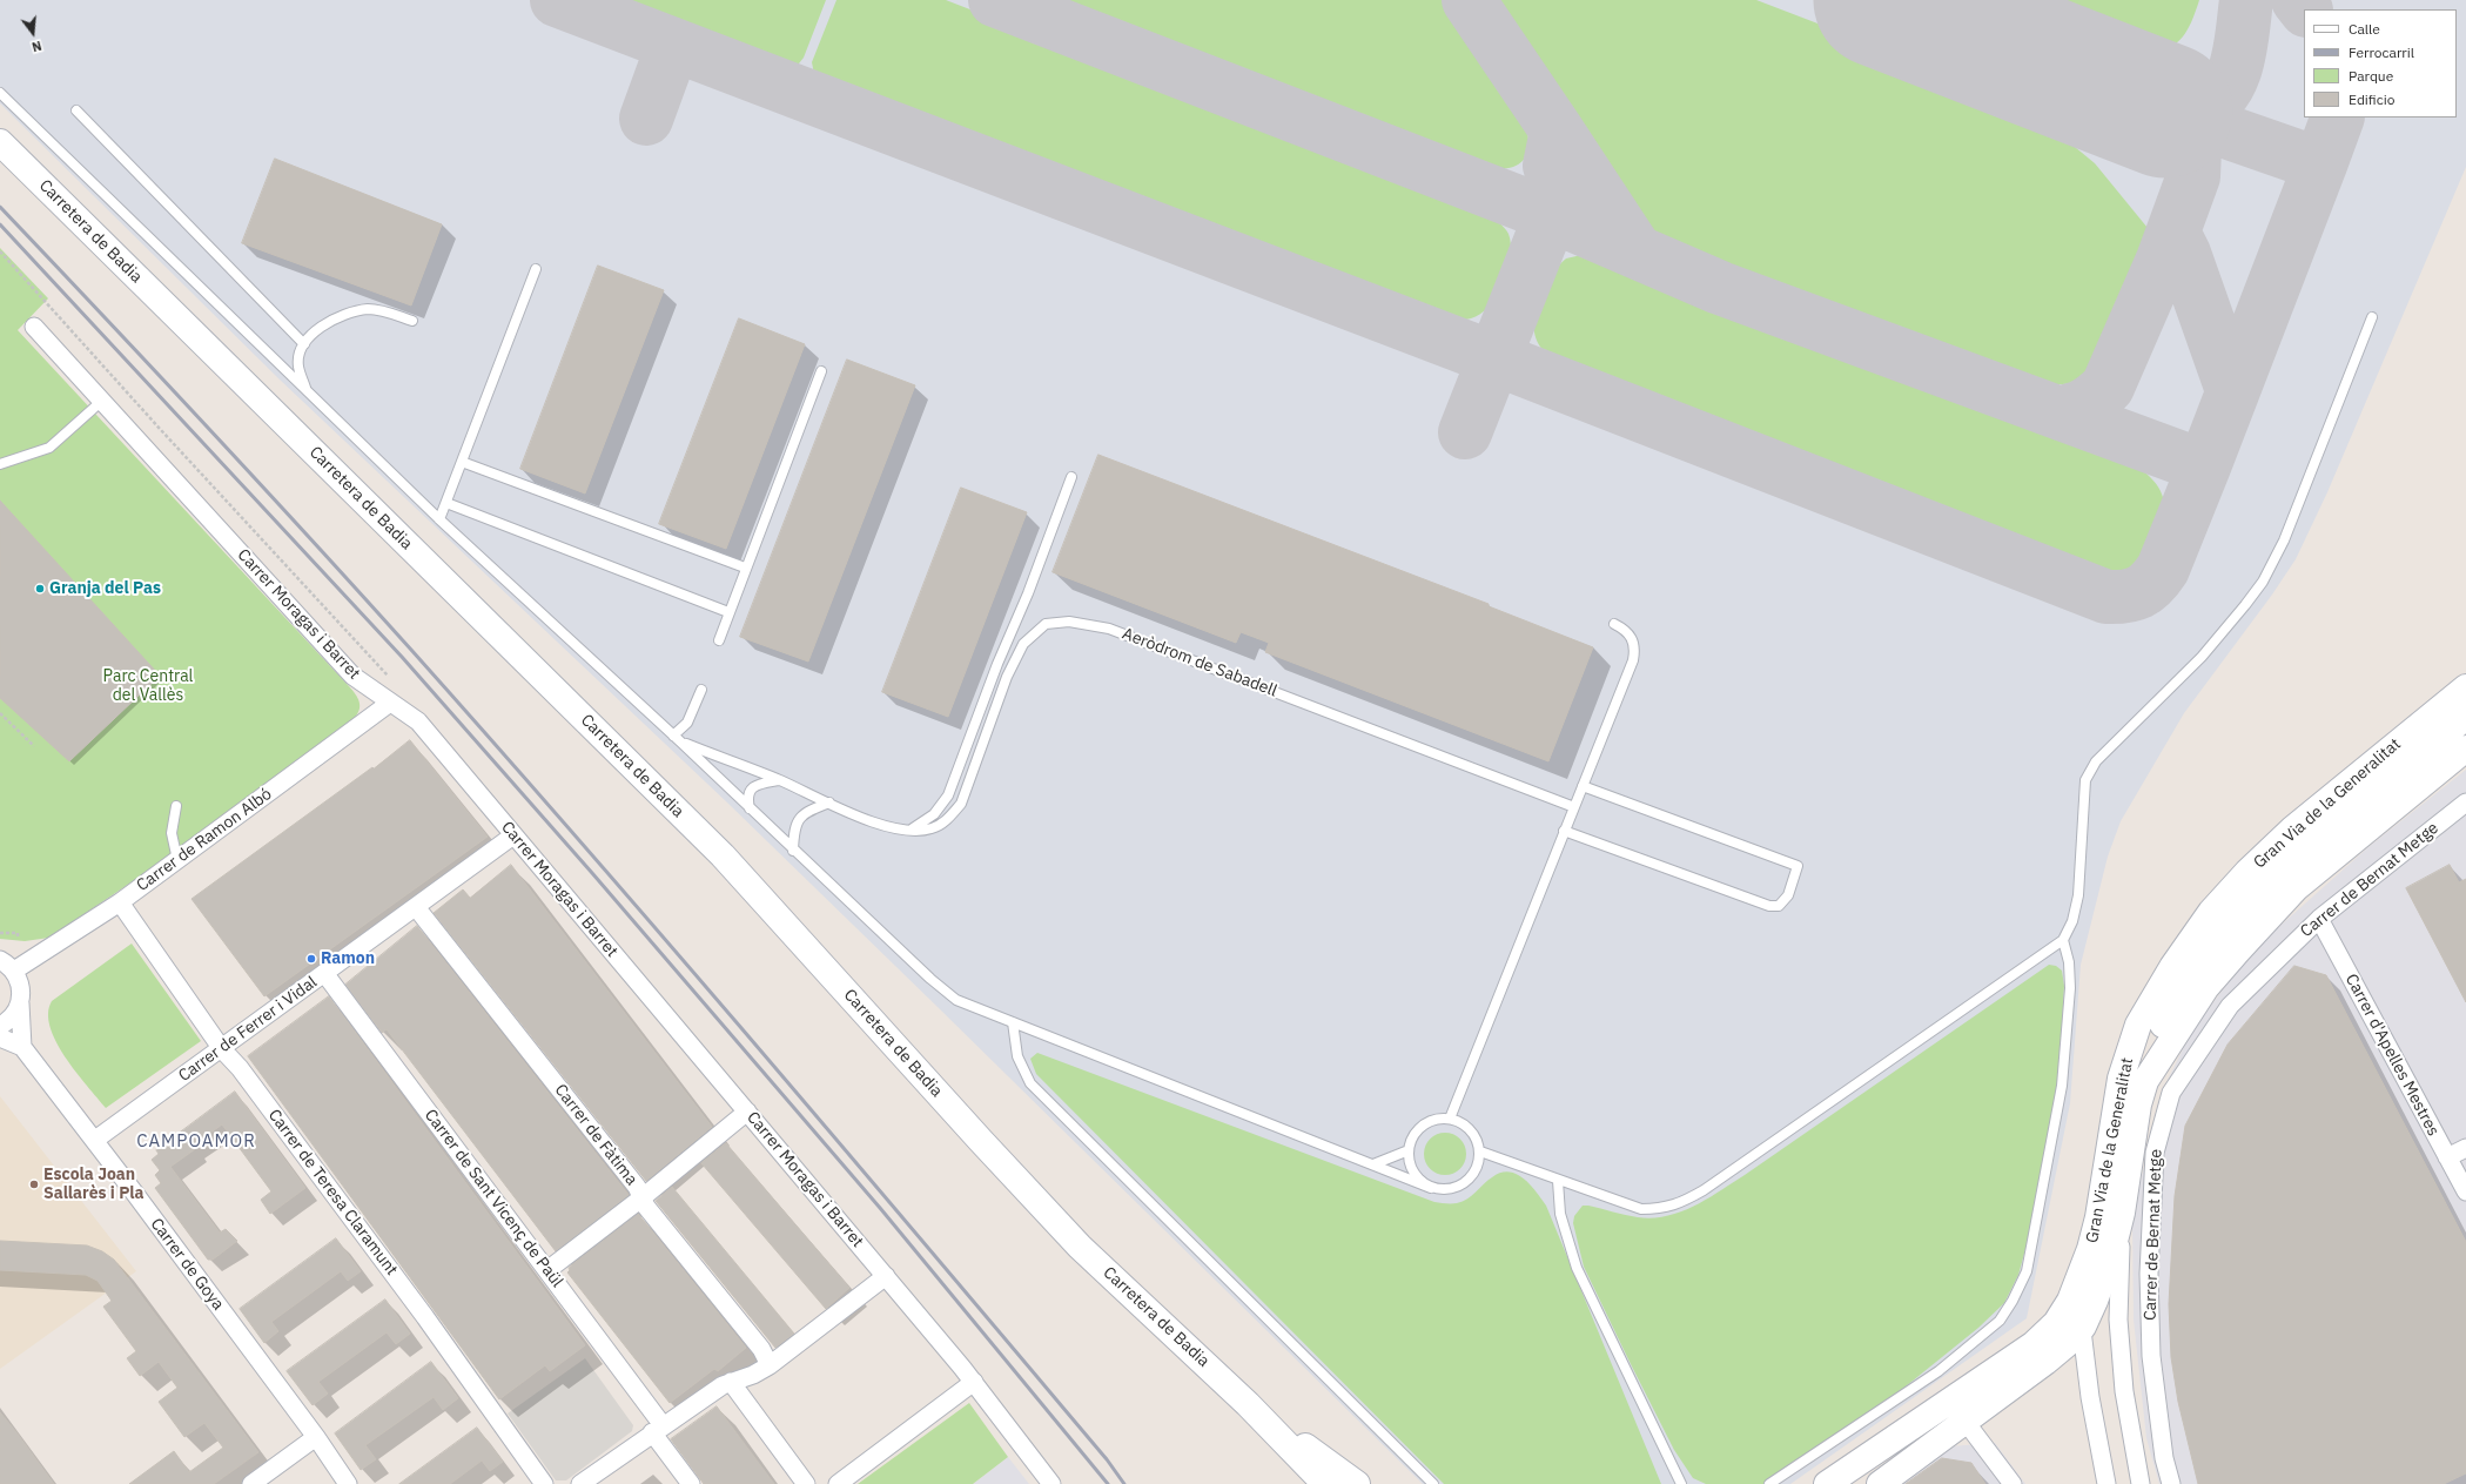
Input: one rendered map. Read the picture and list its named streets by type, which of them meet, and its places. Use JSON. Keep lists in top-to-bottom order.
{
  "streets": {
    "street": [
      "Carretera de Badia",
      "Carrer Moragas i Barret",
      "Gran Via de la Generalitat",
      "Carrer de Ramon Albó",
      "Carrer de Bernat Metge",
      "Carrer de Ferrer i Vidal",
      "Carrer d'Apelles Mestres",
      "Carrer de Fàtima",
      "Carrer de Teresa Claramunt",
      "Carrer de Sant Vicenç de Paül",
      "Carrer de Goya"
    ],
    "lane": ["Aeròdrom de Sabadell"]
  },
  "crossings": [
    ["Carrer Moragas i Barret", "Carrer de Ramon Albó"],
    ["Carrer Moragas i Barret", "Carrer de Ferrer i Vidal"],
    ["Gran Via de la Generalitat", "Carrer de Bernat Metge"],
    ["Carrer de Ramon Albó", "Carrer de Teresa Claramunt"],
    ["Carrer de Bernat Metge", "Carrer d'Apelles Mestres"],
    ["Carrer de Ferrer i Vidal", "Carrer de Fàtima"],
    ["Carrer de Ferrer i Vidal", "Carrer de Teresa Claramunt"],
    ["Carrer de Ferrer i Vidal", "Carrer de Sant Vicenç de Paül"],
    ["Carrer de Ferrer i Vidal", "Carrer de Goya"]
  ],
  "districts": ["CAMPOAMOR"],
  "parks": ["Parc Central del Vallès"],
  "places": ["Granja del Pas", "Ramon", "Escola Joan Sallarès i Pla"],
  "legend": [
    "Calle",
    "Ferrocarril",
    "Parque",
    "Edificio"
  ],
  "north": "bottom"
}
